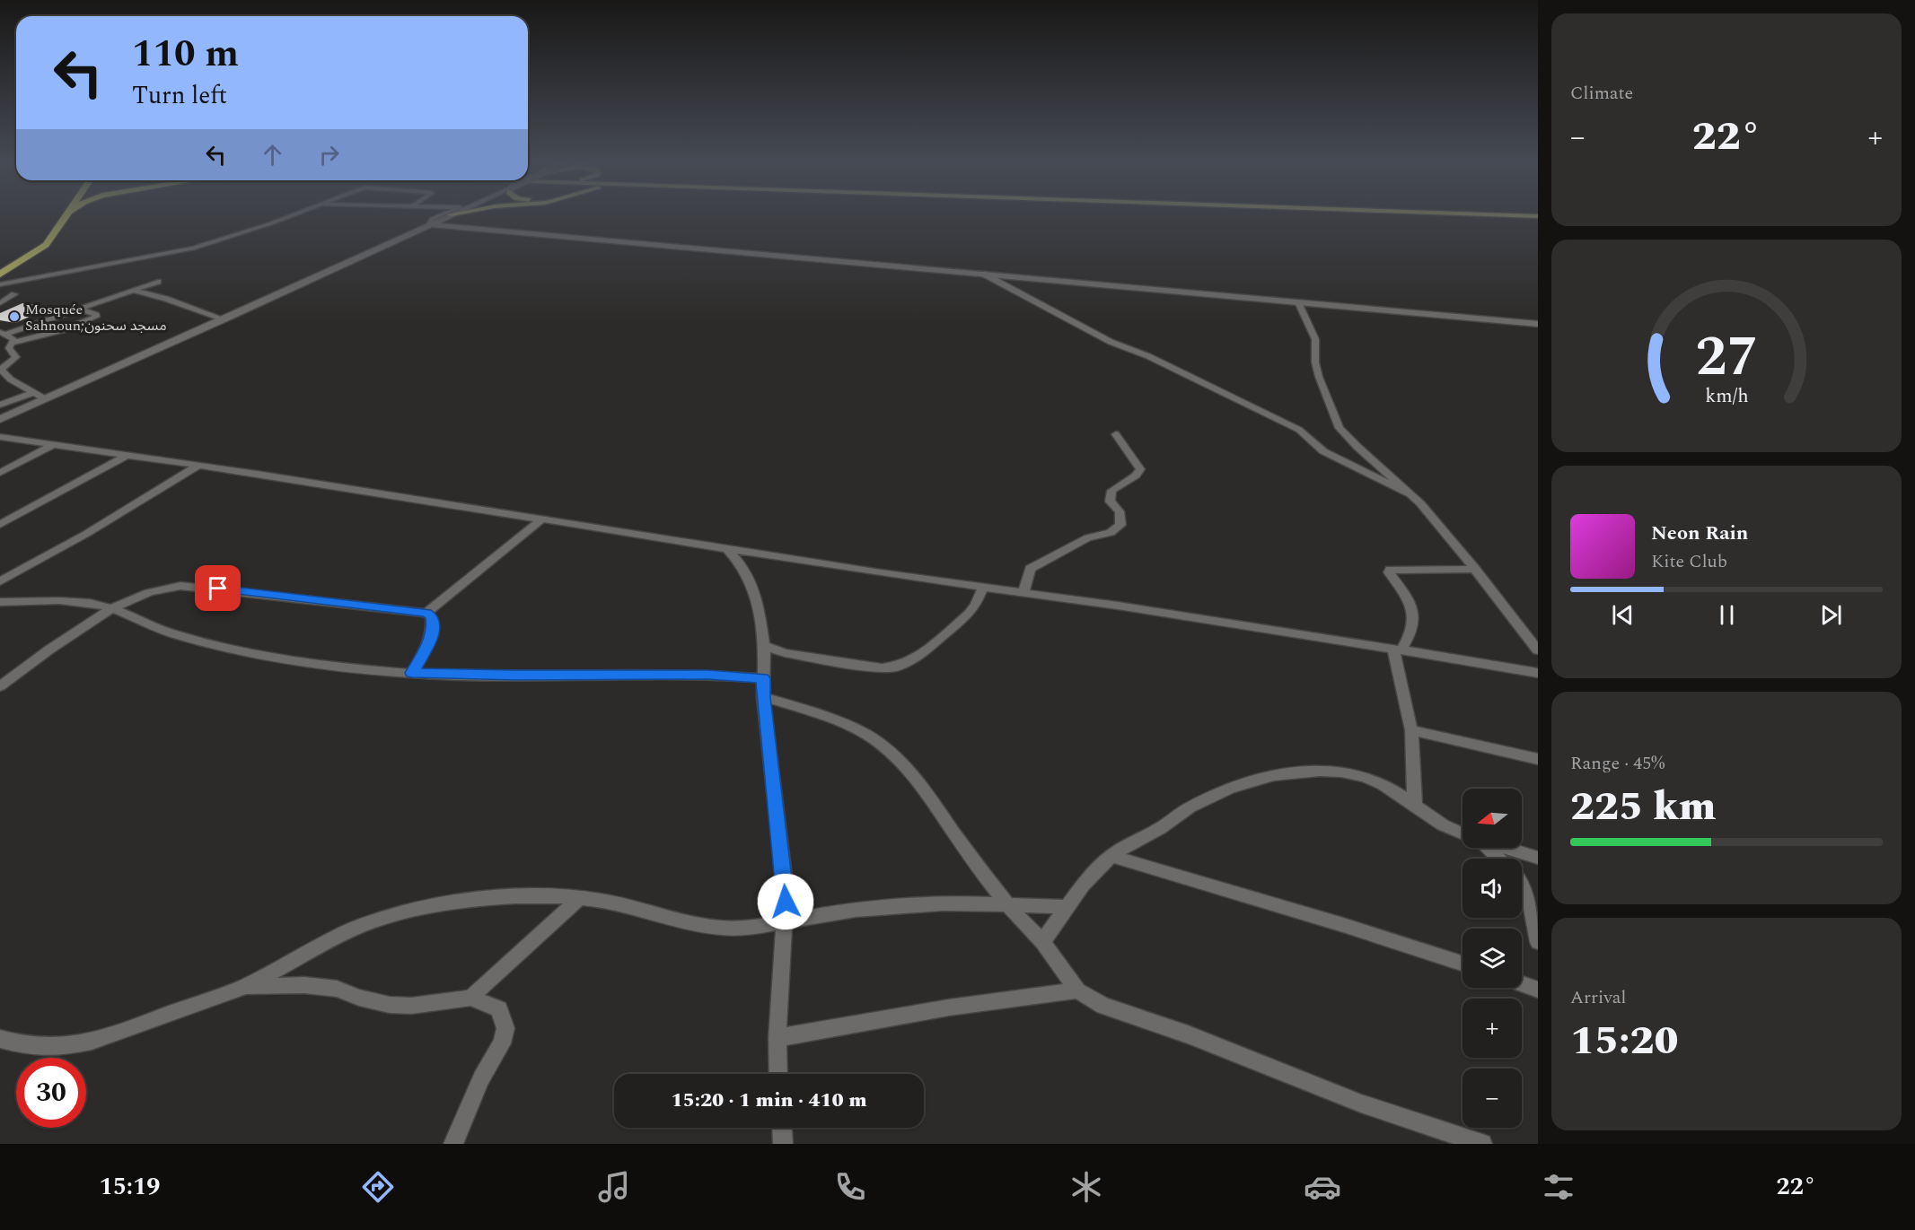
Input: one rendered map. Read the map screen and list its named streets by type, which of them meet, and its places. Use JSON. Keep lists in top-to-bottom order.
{
  "places": ["Mosquée Sahnoun;مسجد سحنون"],
  "north": "left",
  "page": {
    "tile": [
      "Climate",
      ["Range · 45%", "225 km"],
      ["Arrival", "15:20"]
    ],
    "turn": ["110 m", "Turn left"],
    "heat": ["−", "22°", "+"],
    "song": ["Neon Rain", "Kite Club"],
    "map_buttons": ["+", "−"],
    "limit": "30",
    "trip": "15:20 · 1 min · 410 m",
    "tabs": ["15:19", "22°"],
    "gauge": ["27", "km/h"]
  }
}
